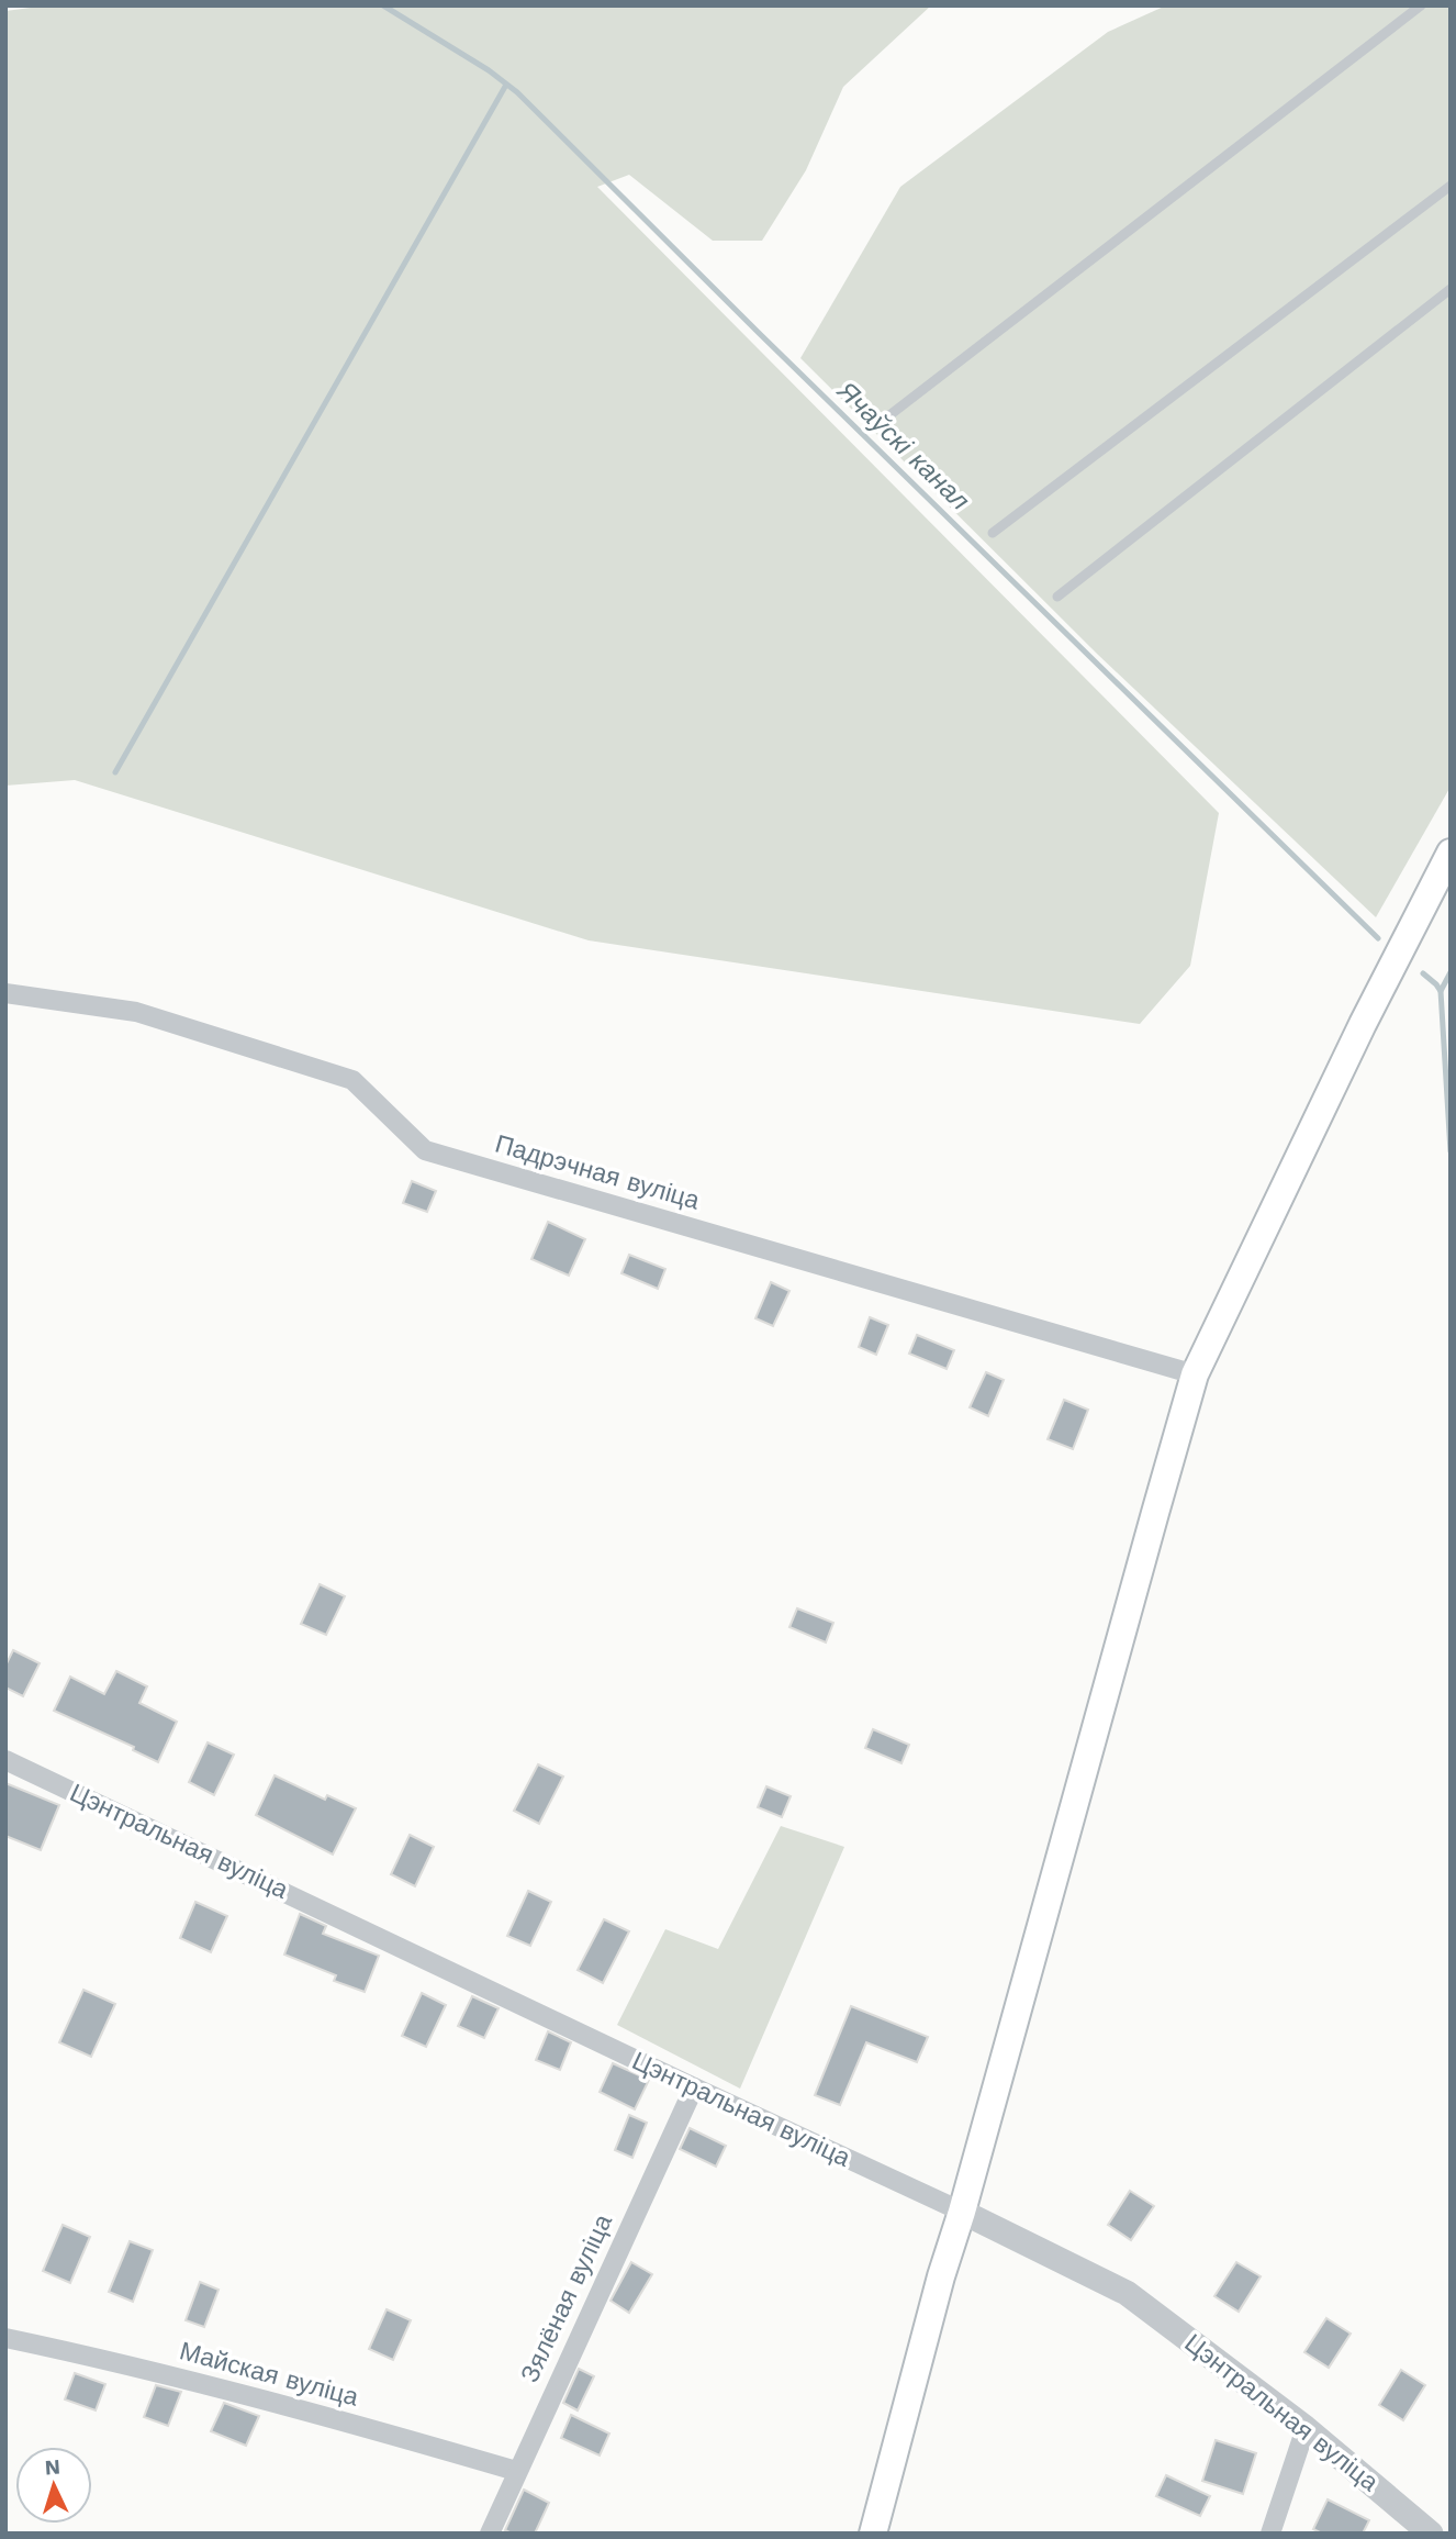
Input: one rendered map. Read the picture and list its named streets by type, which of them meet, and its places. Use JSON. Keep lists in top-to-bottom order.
{
  "streets": {
    "street": [
      "Падрэчная вуліца",
      "Цэнтральная вуліца",
      "Зялёная вуліца",
      "Майская вуліца"
    ]
  },
  "crossings": [
    ["Цэнтральная вуліца", "Зялёная вуліца"],
    ["Зялёная вуліца", "Майская вуліца"]
  ],
  "water": ["Ячаўскі канал"],
  "north": "top"
}
